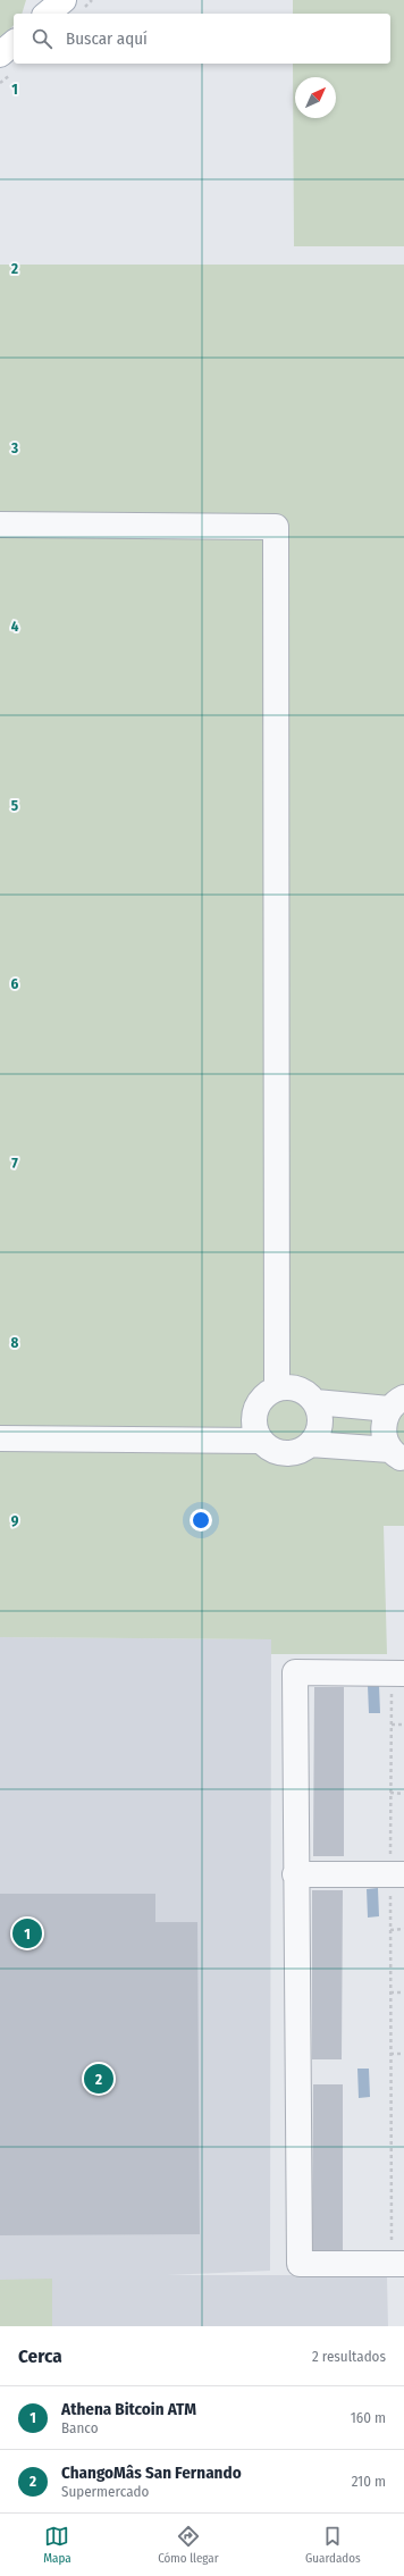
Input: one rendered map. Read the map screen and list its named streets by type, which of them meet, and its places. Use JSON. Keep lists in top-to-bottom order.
{
  "north": "top right",
  "page": {
    "search": "Buscar aquí",
    "pins": ["1", "2"],
    "heading": ["Cerca", "2 resultados"],
    "list": [
      {
        "mark": "1",
        "name": "Athena Bitcoin ATM",
        "note": "Banco",
        "value": "160 m"
      },
      {
        "mark": "2",
        "name": "ChangoMâs San Fernando",
        "note": "Supermercado",
        "value": "210 m"
      }
    ],
    "nav": ["Mapa", "Cómo llegar", "Guardados"]
  },
  "grid": {
    "rows": [
      "1",
      "2",
      "3",
      "4",
      "5",
      "6",
      "7",
      "8",
      "9"
    ]
  }
}
